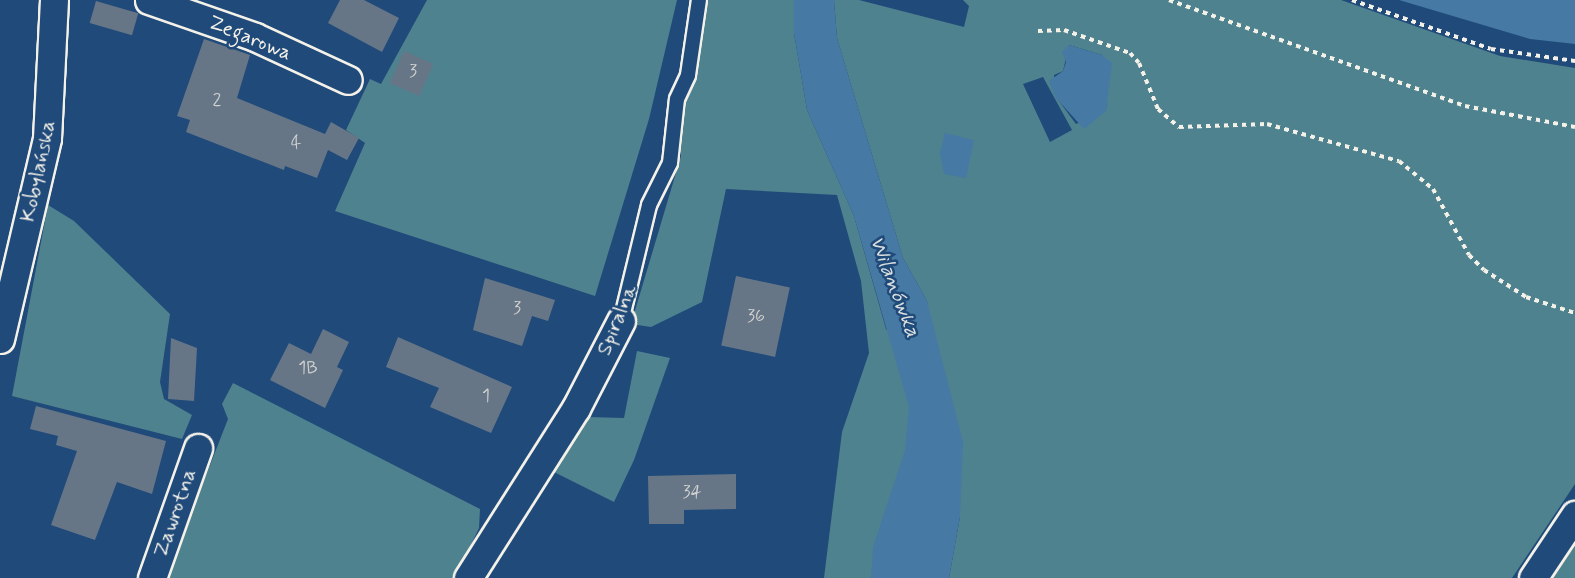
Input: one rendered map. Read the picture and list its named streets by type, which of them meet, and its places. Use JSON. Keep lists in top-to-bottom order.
{
  "streets": {
    "street": [
      "Zegarowa",
      "Kobylańska",
      "Spiralna",
      "Zawrotna"
    ]
  },
  "water": ["Wilanówka"],
  "house_numbers": [
    "3",
    "2",
    "4",
    "3",
    "36",
    "1B",
    "1",
    "34"
  ]
}
